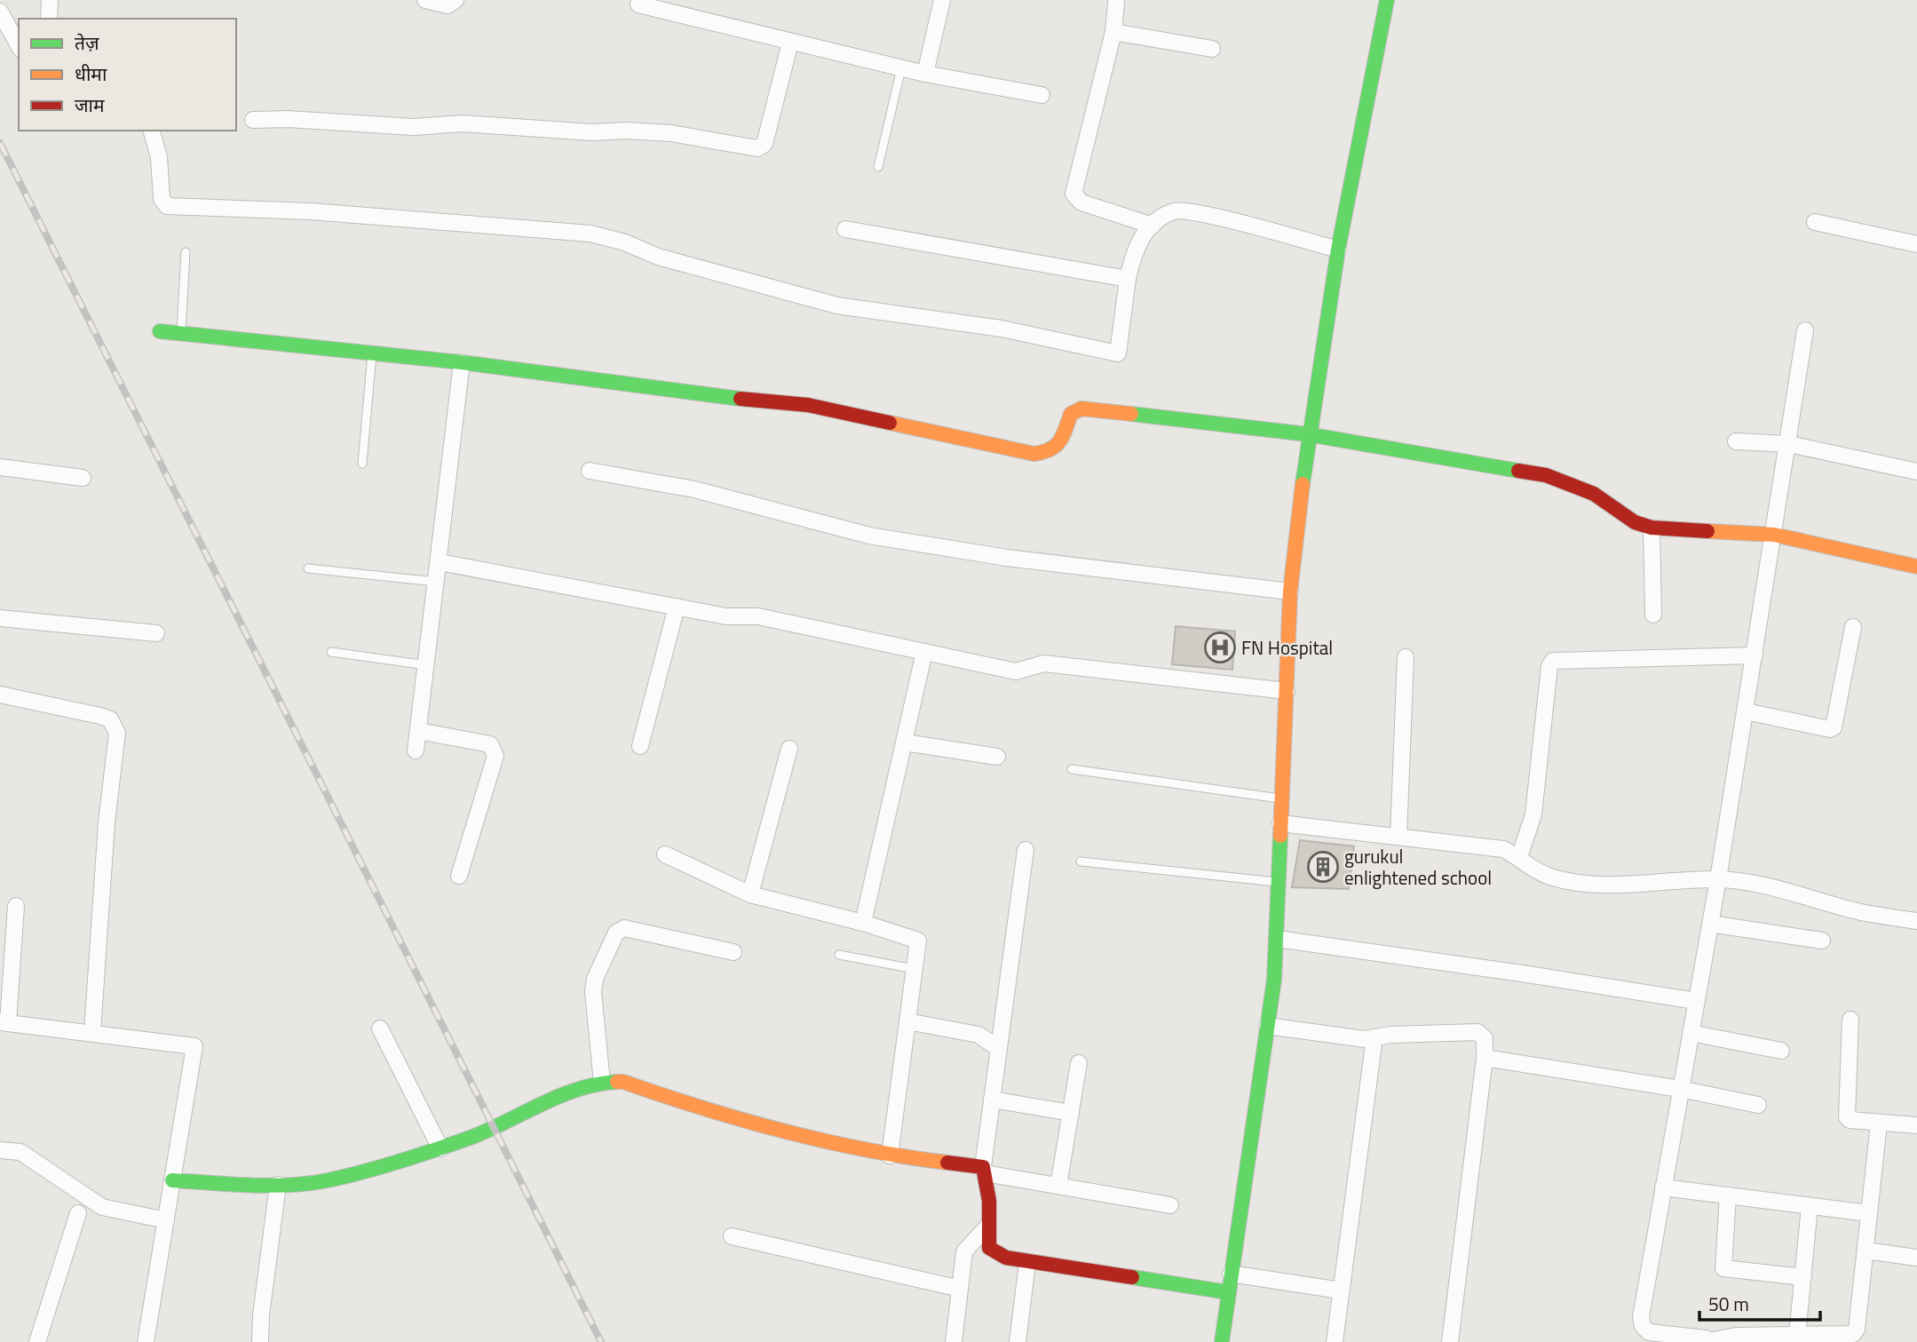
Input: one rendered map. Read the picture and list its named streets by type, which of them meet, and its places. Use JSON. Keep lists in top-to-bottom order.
{
  "places": {
    "hospital": ["FN Hospital"],
    "building": ["gurukul enlightened school"]
  },
  "legend": ["तेज़", "धीमा", "जाम"],
  "scale_bar": "50 m"
}
